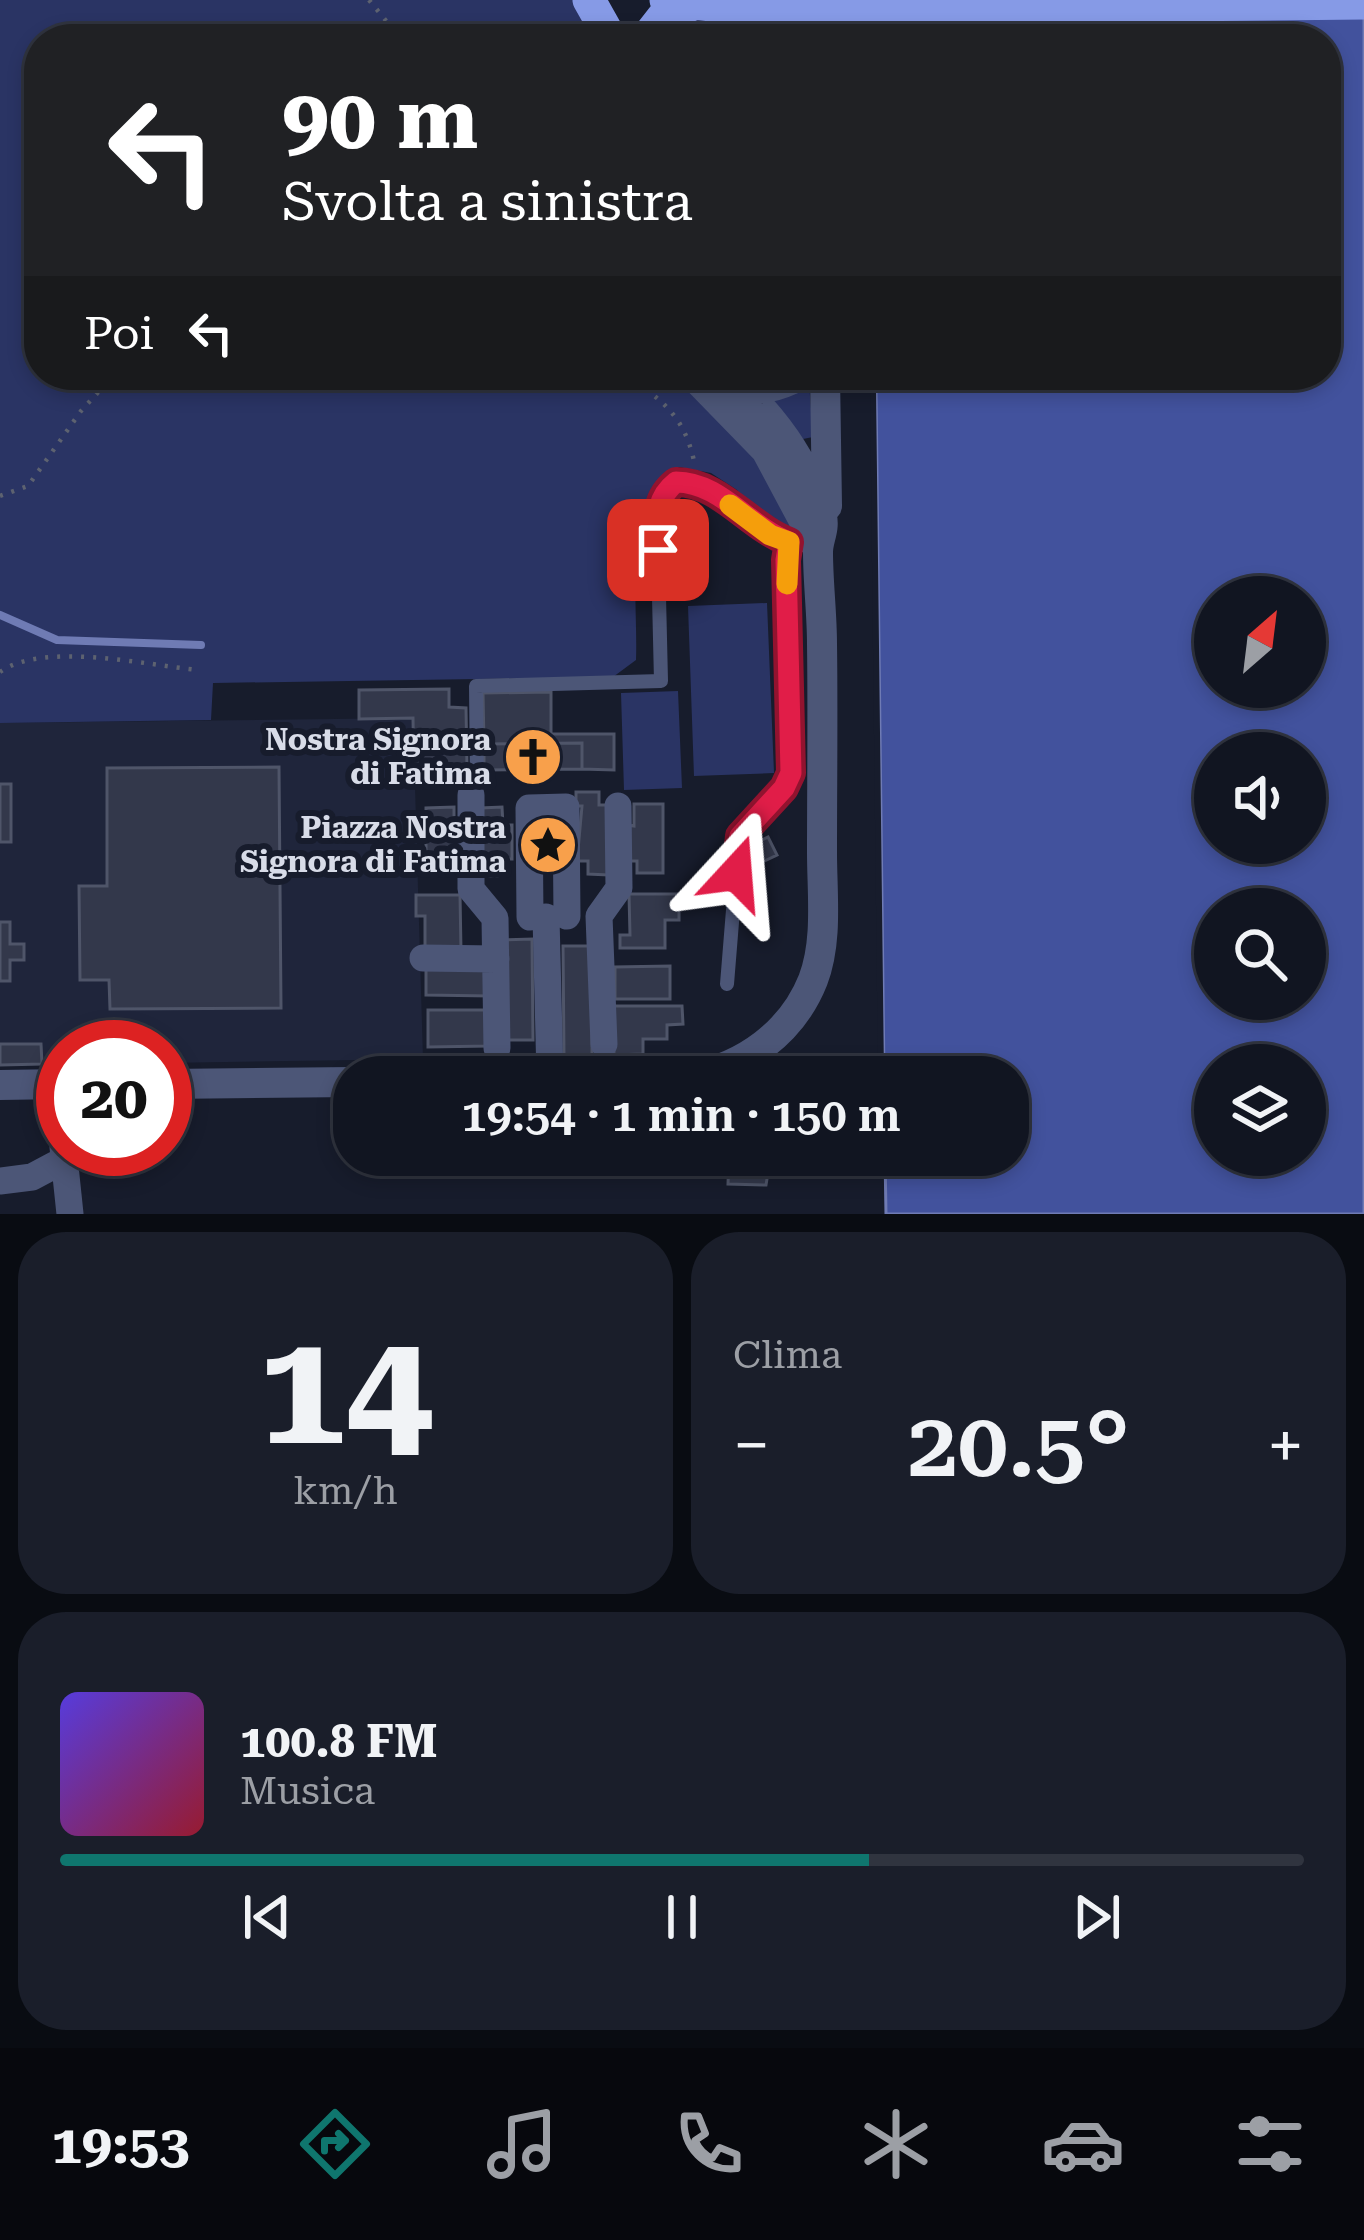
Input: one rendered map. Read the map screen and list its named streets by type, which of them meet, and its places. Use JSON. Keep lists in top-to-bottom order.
{
  "places": {
    "church": ["Nostra Signora di Fatima"],
    "place": ["Piazza Nostra Signora di Fatima"]
  },
  "north": "top right",
  "page": {
    "turn": ["90 m", "Svolta a sinistra"],
    "then": "Poi",
    "limit": "20",
    "trip": "19:54 · 1 min · 150 m",
    "tile": [
      ["14", "km/h"],
      "Clima"
    ],
    "heat": ["−", "20.5°", "+"],
    "song": ["100.8 FM", "Musica"],
    "tabs": "19:53"
  }
}
